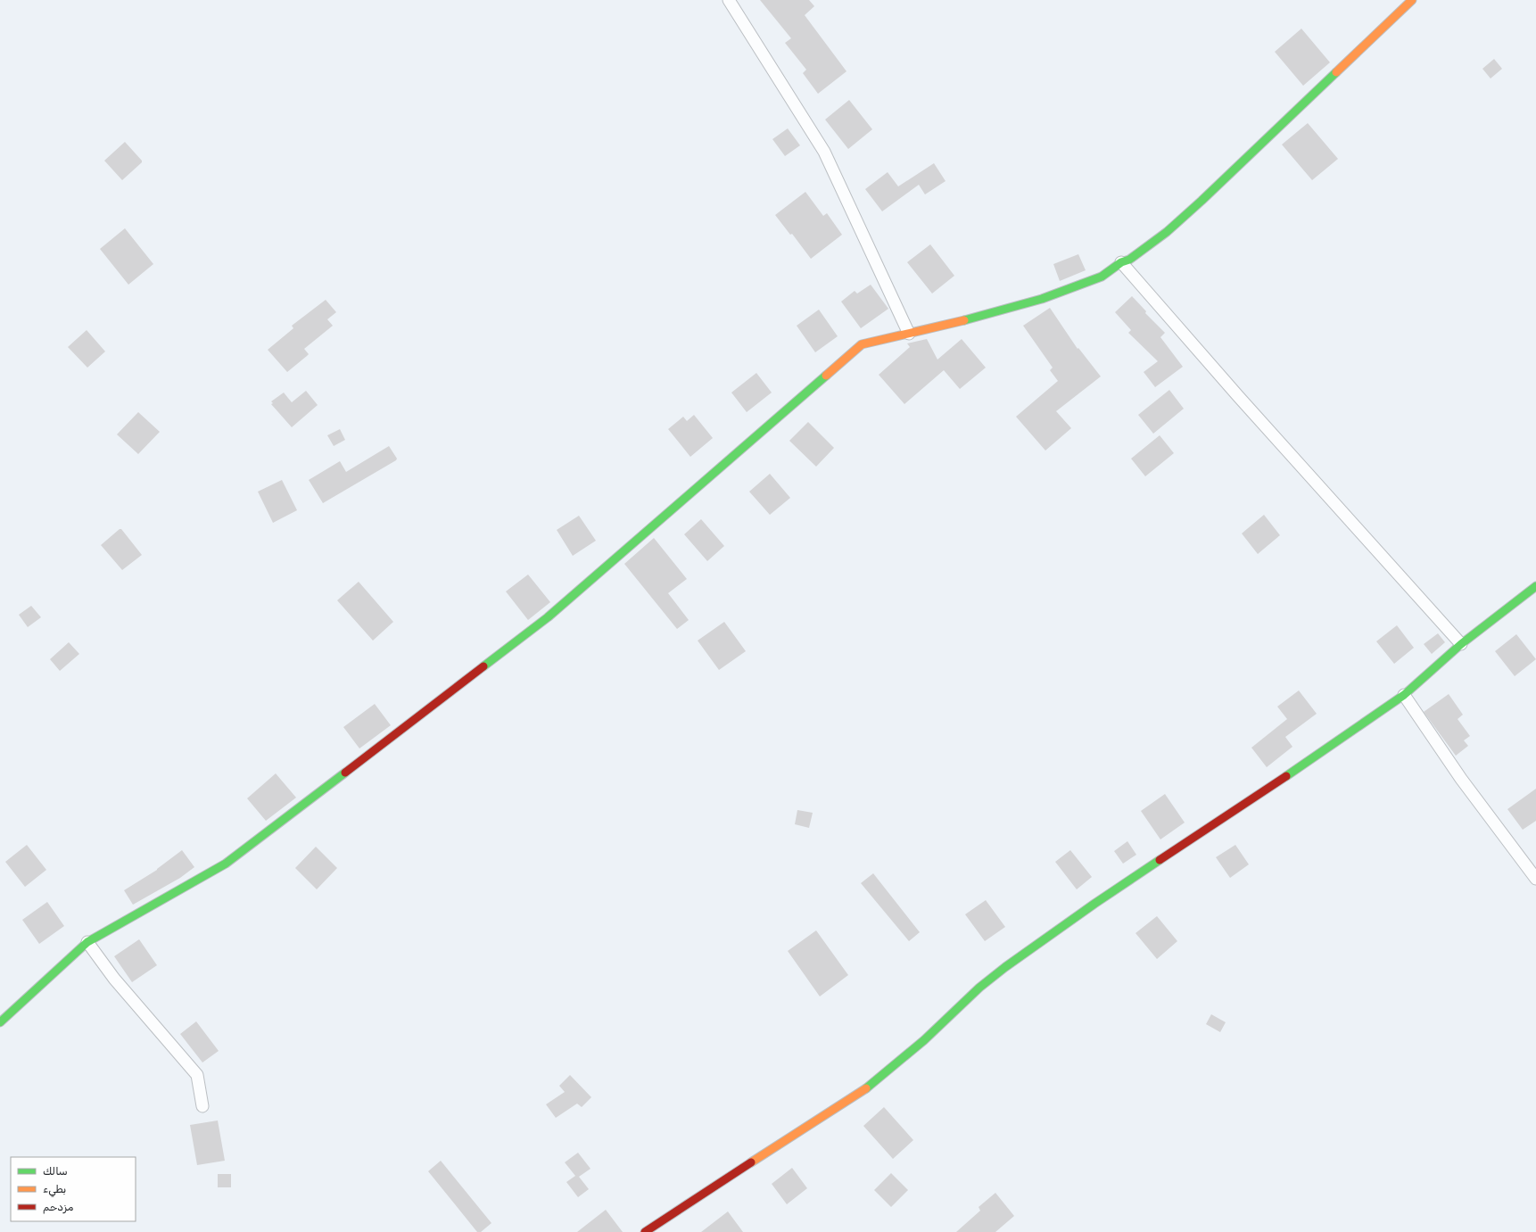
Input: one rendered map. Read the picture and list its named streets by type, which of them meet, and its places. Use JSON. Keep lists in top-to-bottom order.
{
  "legend": ["سالك", "بطيء", "مزدحم"]
}
